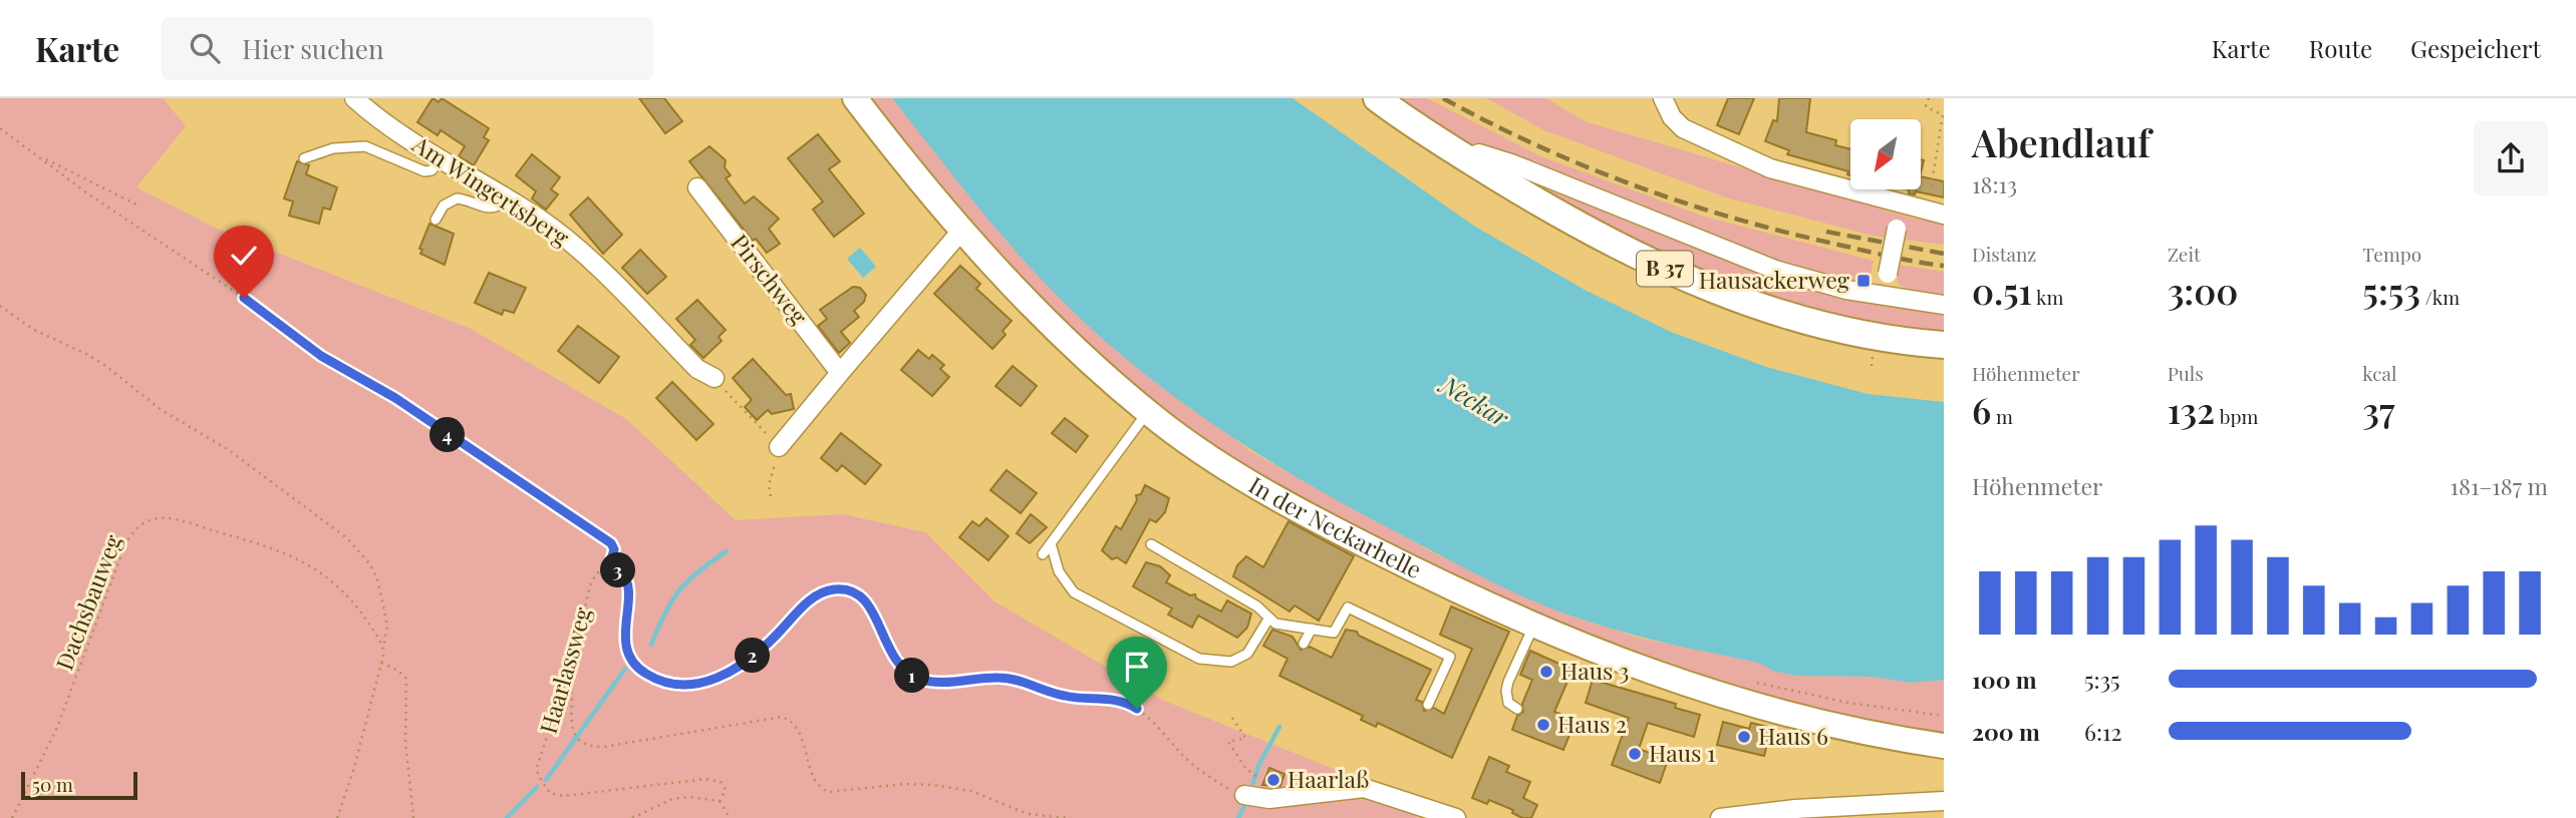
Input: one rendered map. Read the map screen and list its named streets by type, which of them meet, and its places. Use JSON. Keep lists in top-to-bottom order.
{
  "streets": {
    "main road": ["B 37", "In der Neckarhelle"],
    "street": ["Am Wingertsberg", "Pirschweg"],
    "path": ["Dachsbauweg", "Haarlassweg"]
  },
  "water": ["Neckar"],
  "places": {
    "transit": ["Hausackerweg"],
    "other": [
      "Haus 3",
      "Haus 2",
      "Haus 6",
      "Haus 1",
      "Haarlaß"
    ]
  },
  "scale_bar": "50 m",
  "north": "bottom left",
  "page": {
    "header": "Karte",
    "search": "Hier suchen",
    "nav": ["Karte", "Route", "Gespeichert"],
    "heading": ["Abendlauf", "18:13"],
    "stats": [
      ["Distanz", "0.51 km"],
      ["Zeit", "3:00"],
      ["Tempo", "5:53 /km"],
      ["Höhenmeter", "6 m"],
      ["Puls", "132 bpm"],
      ["kcal", "37"]
    ],
    "pins": [
      "4",
      "3",
      "2",
      "1"
    ],
    "chart": ["Höhenmeter", "181–187 m"],
    "list": [
      {
        "name": "100 m",
        "note": "5:35"
      },
      {
        "name": "200 m",
        "note": "6:12"
      }
    ],
    "scale": "50 m"
  }
}
